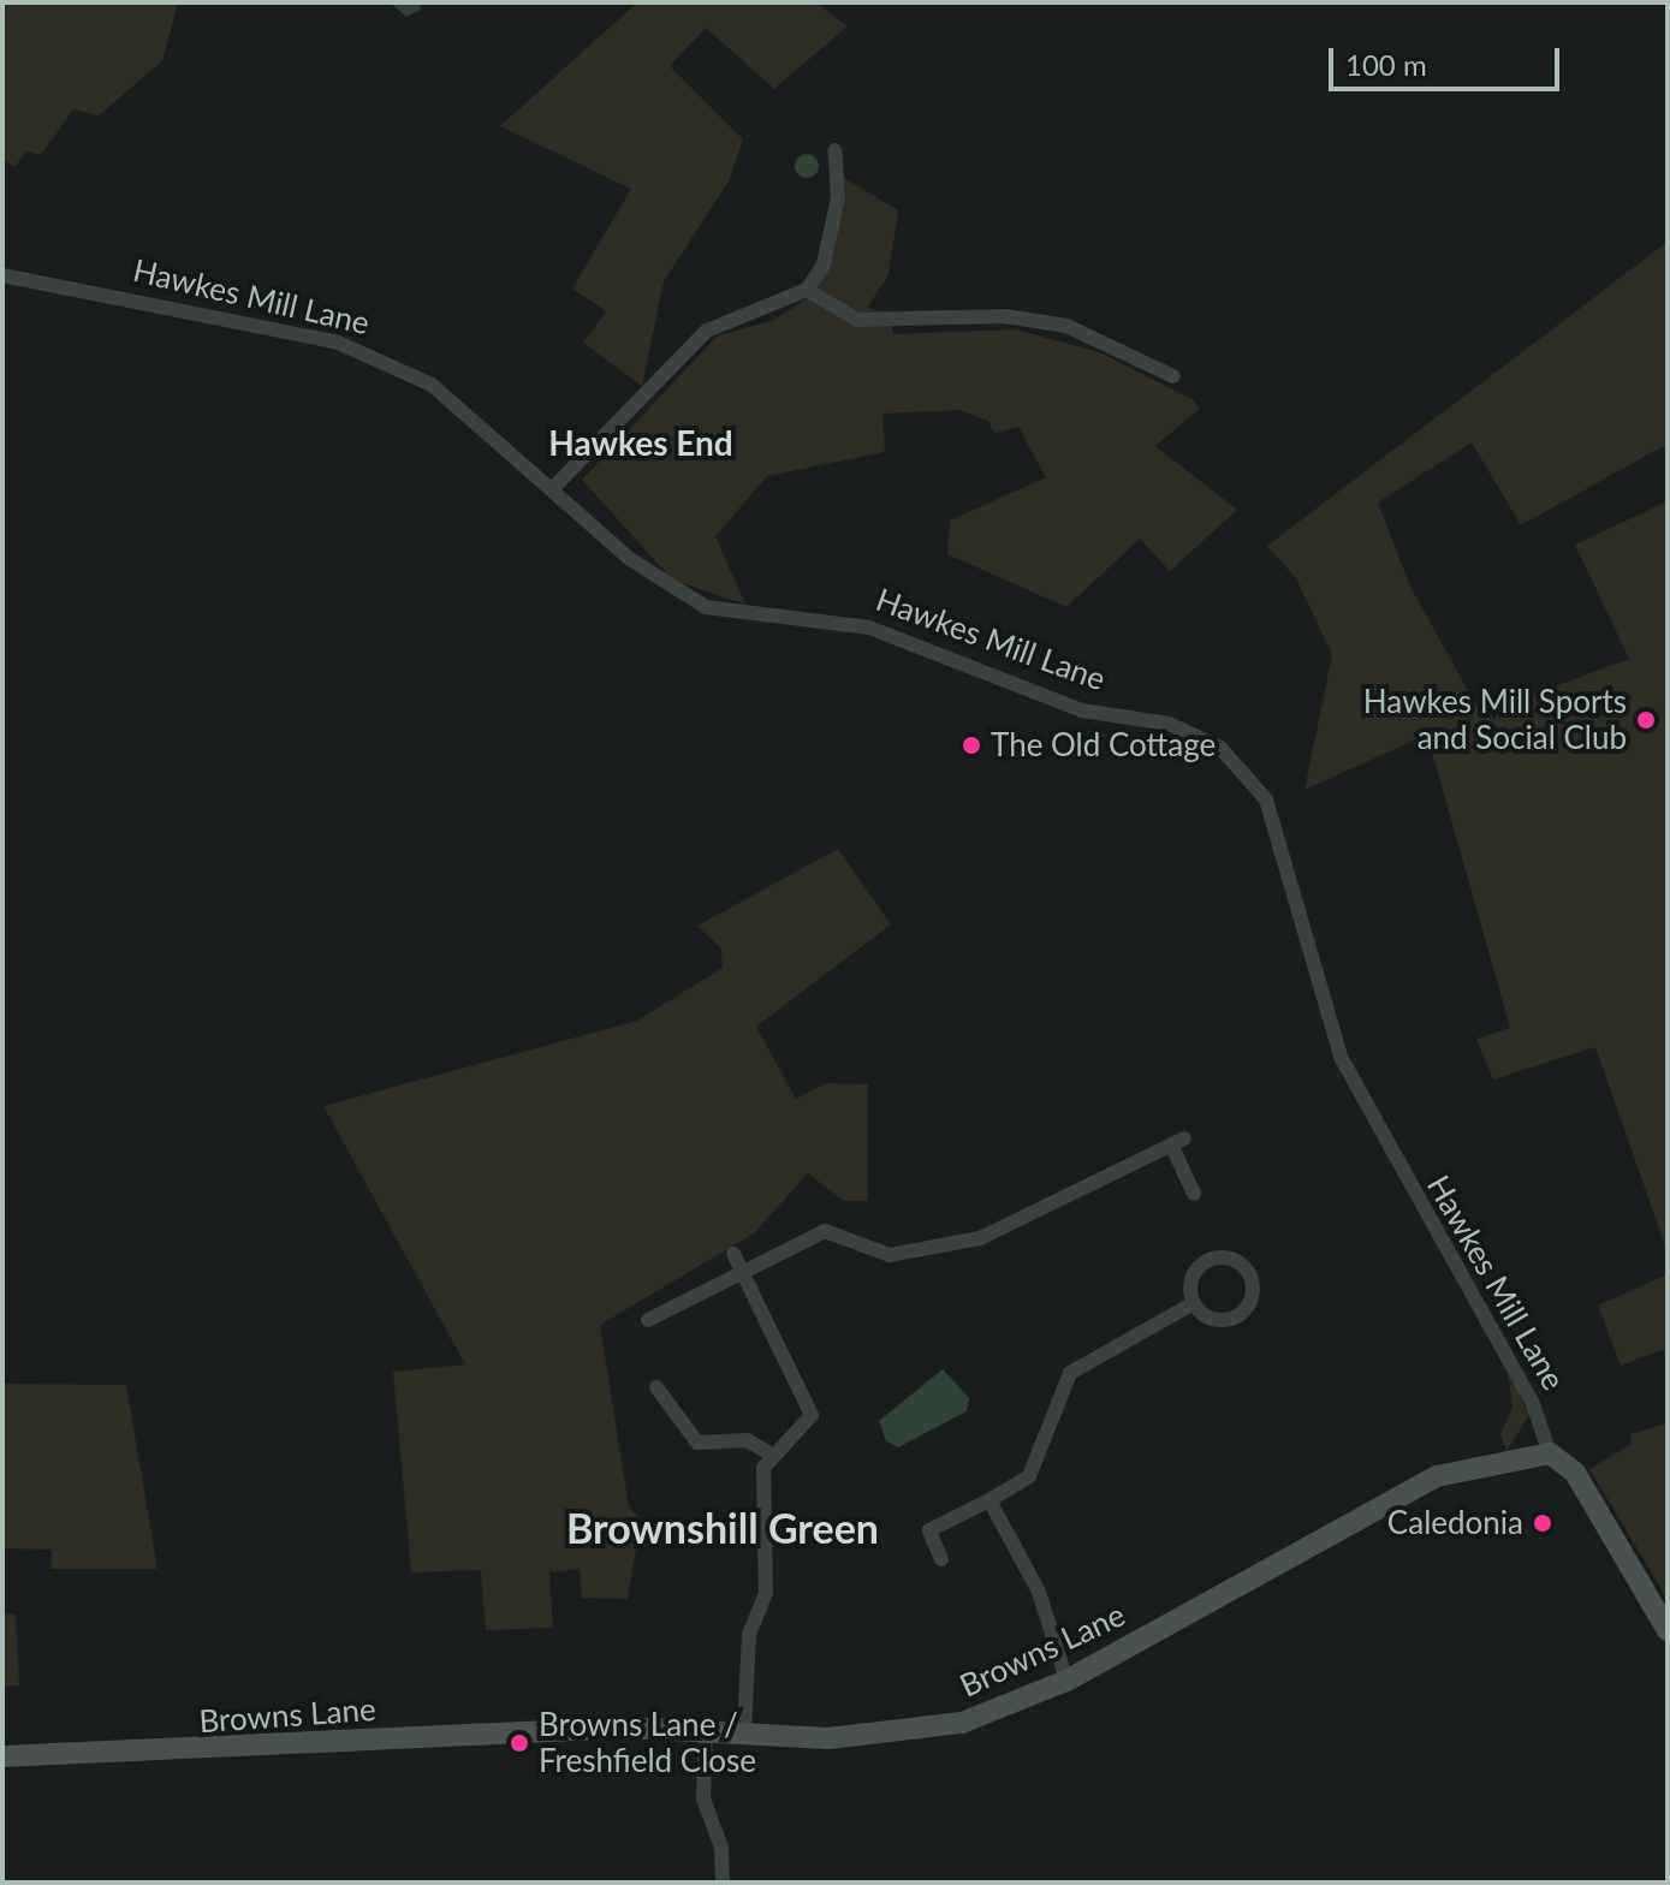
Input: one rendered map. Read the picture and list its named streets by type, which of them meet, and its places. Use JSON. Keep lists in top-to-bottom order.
{
  "streets": {
    "street": ["Hawkes Mill Lane", "Browns Lane"]
  },
  "crossings": [
    ["Hawkes Mill Lane", "Browns Lane"]
  ],
  "districts": ["Hawkes End", "Brownshill Green"],
  "places": [
    "Hawkes Mill Sports and Social Club",
    "The Old Cottage",
    "Caledonia",
    "Browns Lane / Freshfield Close"
  ],
  "scale_bar": "100 m"
}
